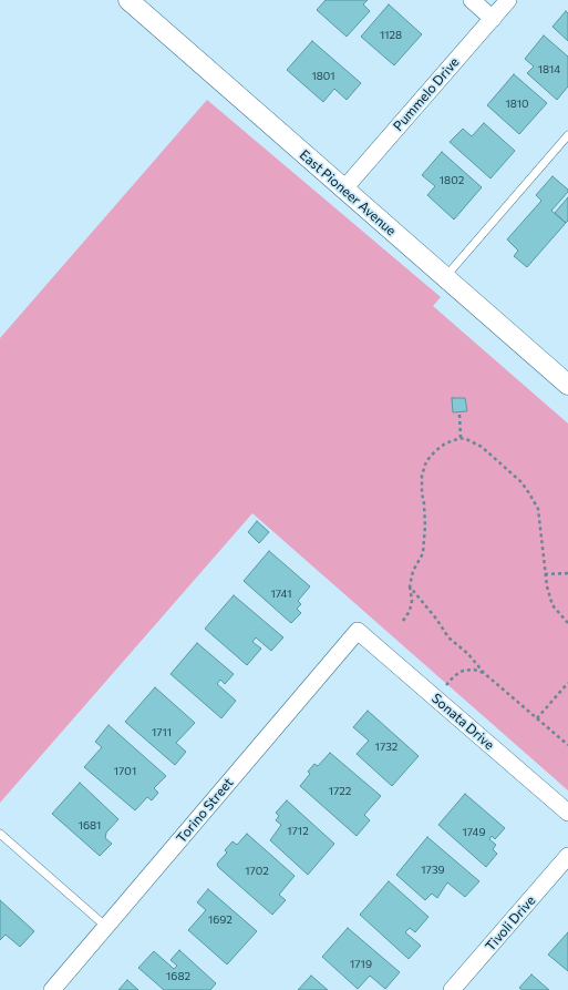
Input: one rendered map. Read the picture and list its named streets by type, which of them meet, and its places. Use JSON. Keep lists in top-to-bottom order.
{
  "streets": {
    "street": [
      "Pummelo Drive",
      "East Pioneer Avenue",
      "Sonata Drive",
      "Torino Street",
      "Tivoli Drive"
    ]
  },
  "crossings": [
    ["Pummelo Drive", "East Pioneer Avenue"],
    ["Sonata Drive", "Torino Street"]
  ],
  "house_numbers": [
    "1128",
    "1814",
    "1801",
    "1810",
    "1802",
    "1741",
    "1711",
    "1732",
    "1701",
    "1722",
    "1681",
    "1712",
    "1749",
    "1739",
    "1702",
    "1692",
    "1719",
    "1682"
  ]
}
